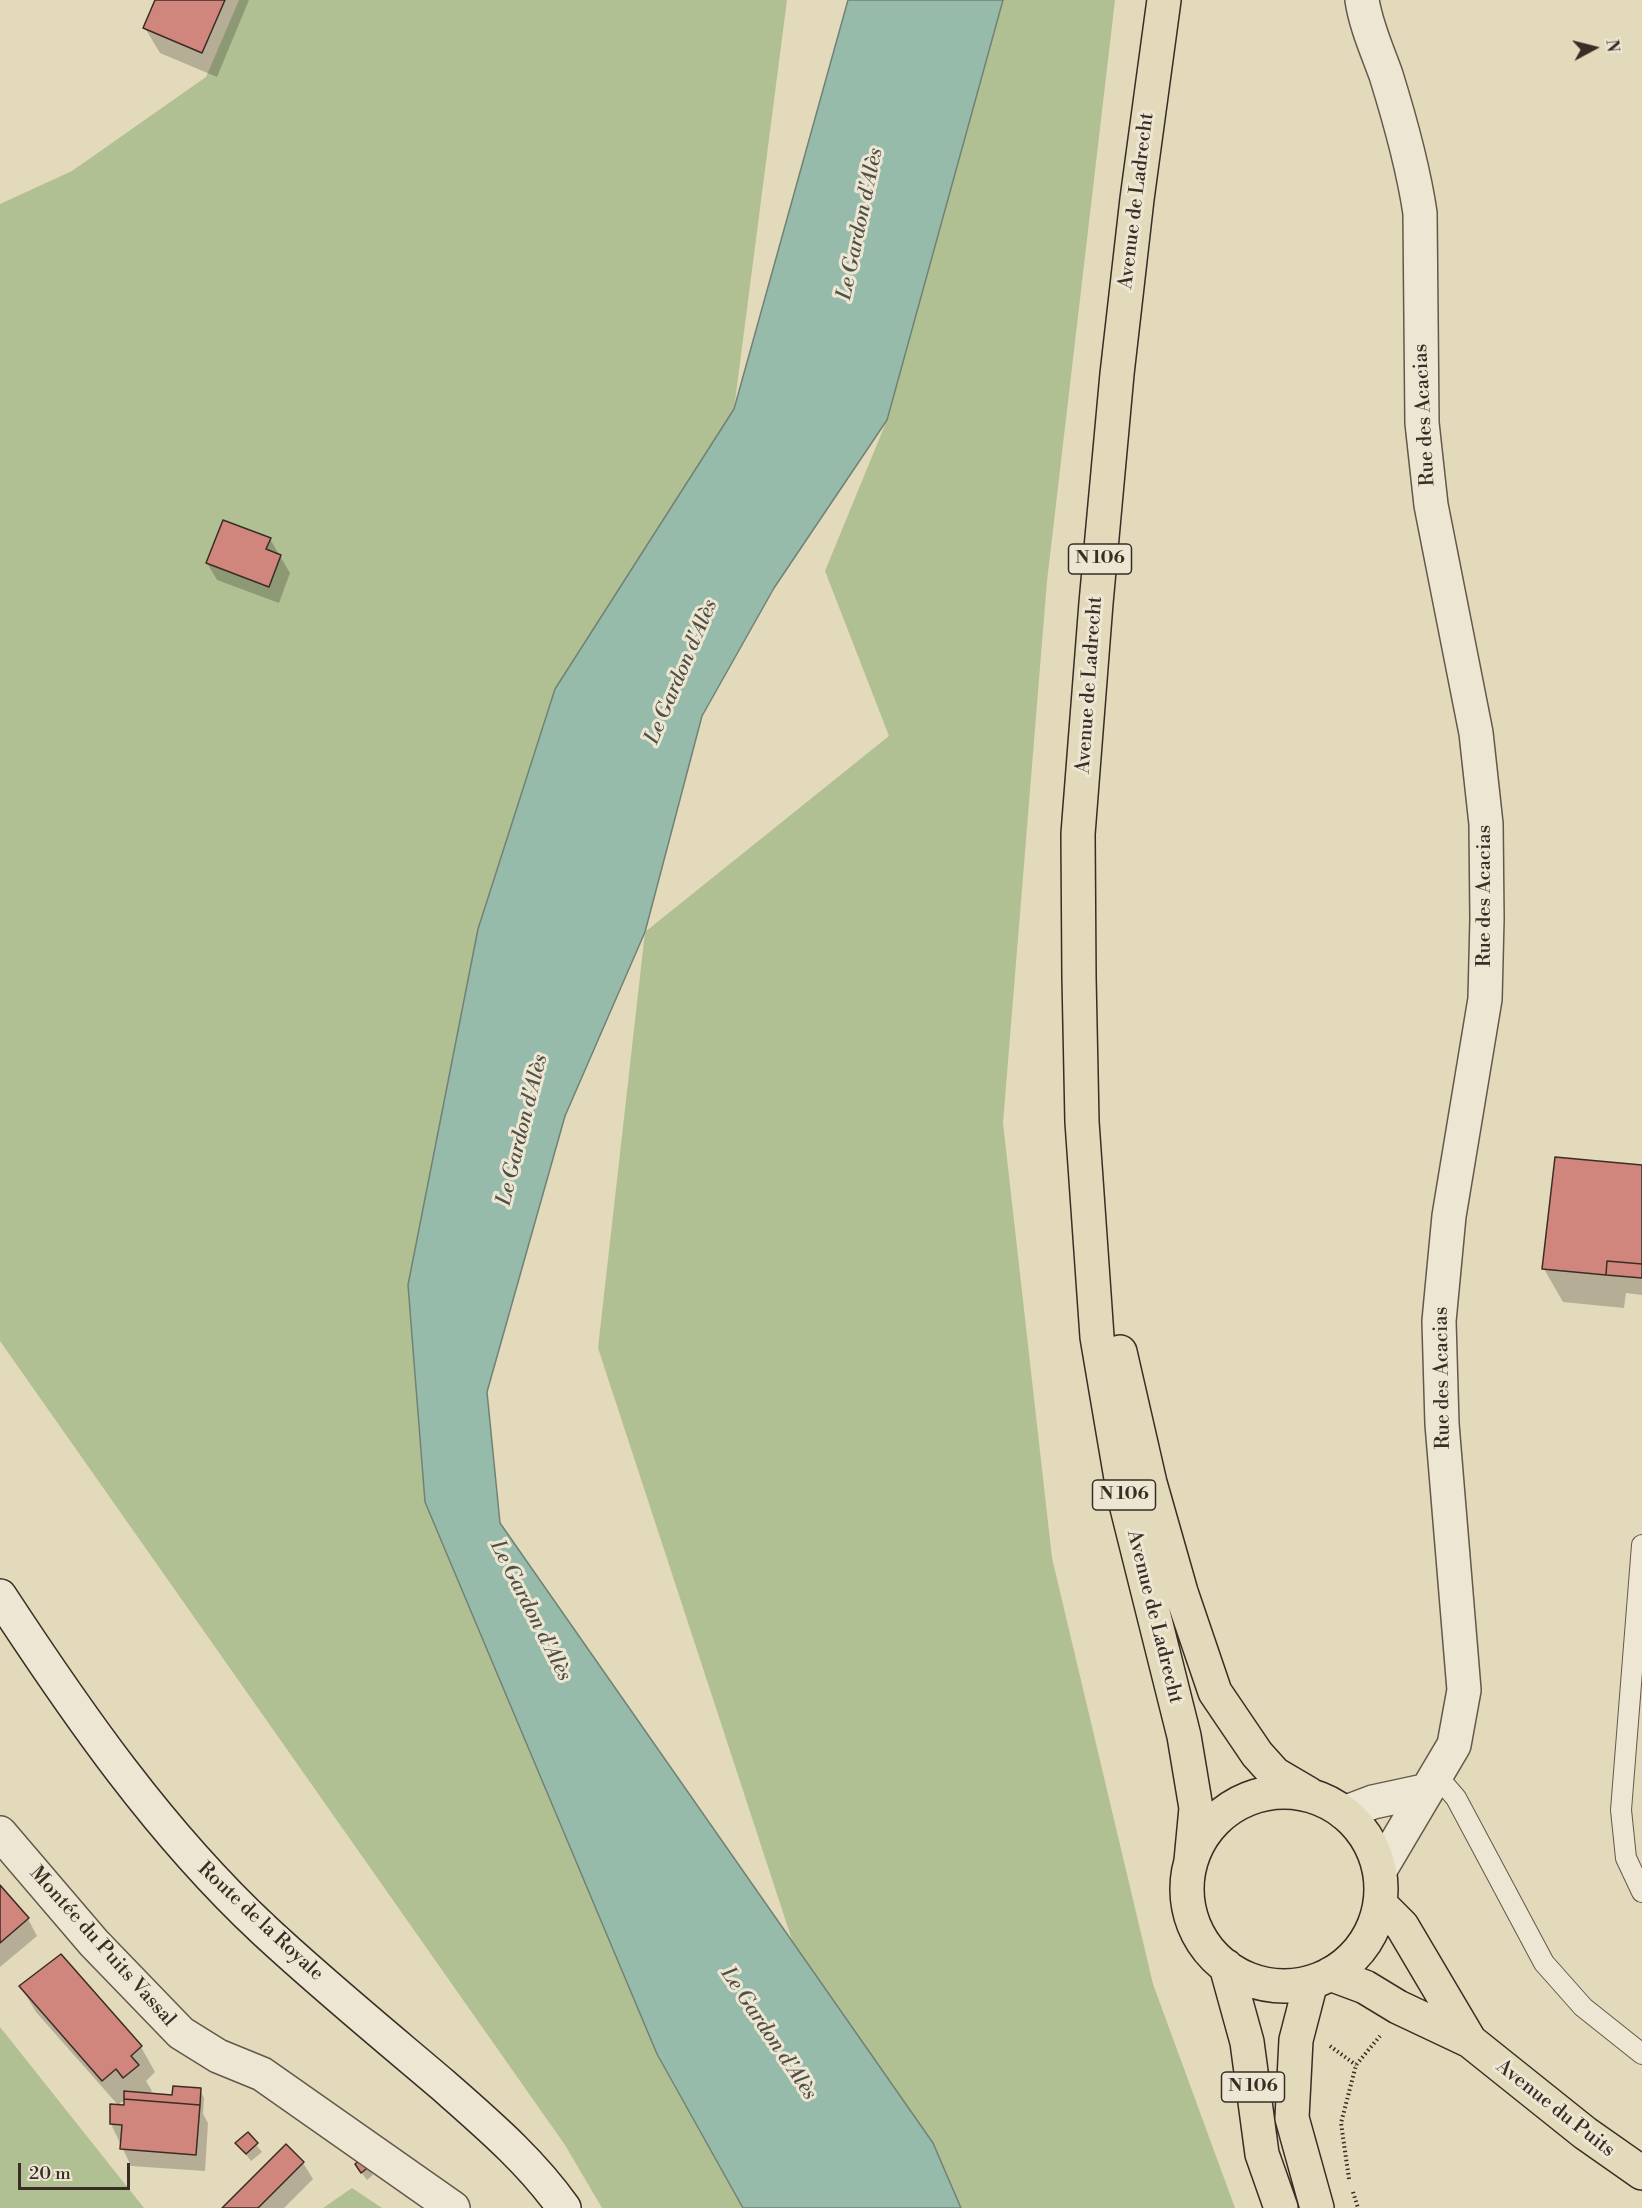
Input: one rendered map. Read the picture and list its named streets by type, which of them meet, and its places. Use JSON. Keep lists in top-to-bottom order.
{
  "streets": {
    "main road": ["Avenue de Ladrecht", "N 106", "Avenue du Puits"],
    "street": ["Rue des Acacias", "Route de la Royale", "Montée du Puits Vassal"]
  },
  "crossings": [
    ["Avenue de Ladrecht", "Rue des Acacias"],
    ["Avenue de Ladrecht", "N 106"],
    ["Avenue de Ladrecht", "Avenue du Puits"],
    ["Rue des Acacias", "N 106"],
    ["Rue des Acacias", "Avenue du Puits"],
    ["N 106", "Avenue du Puits"]
  ],
  "water": ["Le Gardon d'Alès"],
  "scale_bar": "20 m",
  "north": "right"
}
